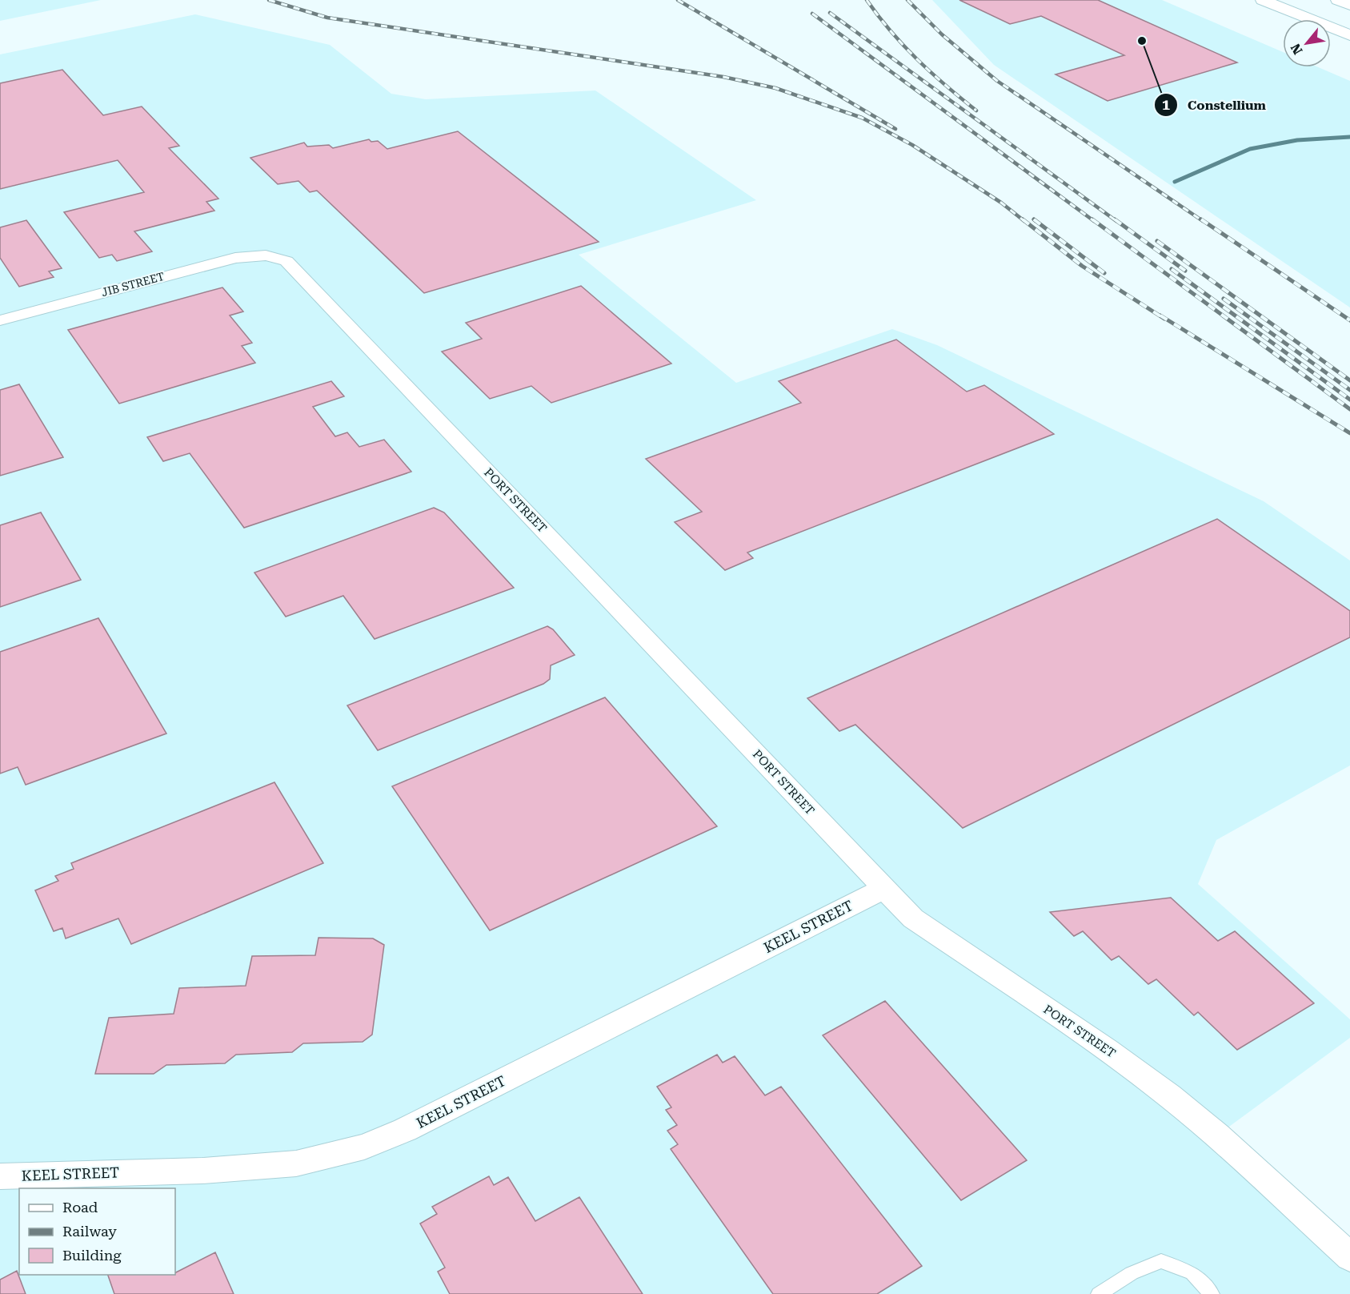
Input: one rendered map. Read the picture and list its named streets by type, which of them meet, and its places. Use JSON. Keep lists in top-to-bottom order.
{
  "streets": {
    "street": ["JIB STREET", "PORT STREET", "KEEL STREET"]
  },
  "crossings": [
    ["JIB STREET", "PORT STREET"],
    ["PORT STREET", "KEEL STREET"]
  ],
  "places": ["Constellium"],
  "legend": ["Road", "Railway", "Building"],
  "north": "bottom left"
}
